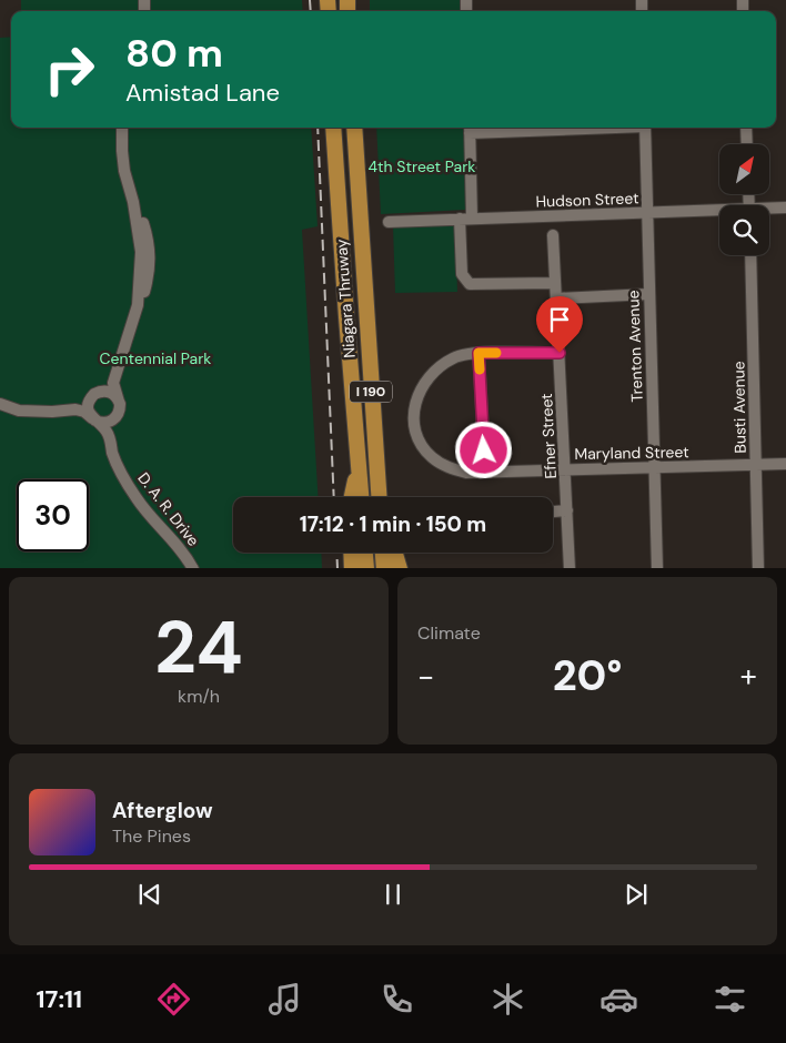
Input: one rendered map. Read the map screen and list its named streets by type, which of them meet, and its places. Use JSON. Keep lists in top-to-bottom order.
{
  "streets": {
    "highway": ["Niagara Thruway", "I 190"],
    "street": [
      "Hudson Street",
      "Trenton Avenue",
      "Busti Avenue",
      "Efner Street",
      "Maryland Street",
      "D. A. R. Drive"
    ]
  },
  "crossings": [
    ["Hudson Street", "Trenton Avenue"],
    ["Trenton Avenue", "Maryland Street"],
    ["Busti Avenue", "Maryland Street"],
    ["Efner Street", "Maryland Street"]
  ],
  "parks": ["4th Street Park", "Centennial Park"],
  "north": "top right",
  "page": {
    "turn": ["80 m", "Amistad Lane"],
    "limit": "30",
    "trip": "17:12 · 1 min · 150 m",
    "tile": [
      ["24", "km/h"],
      "Climate"
    ],
    "heat": ["−", "20°", "+"],
    "song": ["Afterglow", "The Pines"],
    "tabs": "17:11"
  }
}
